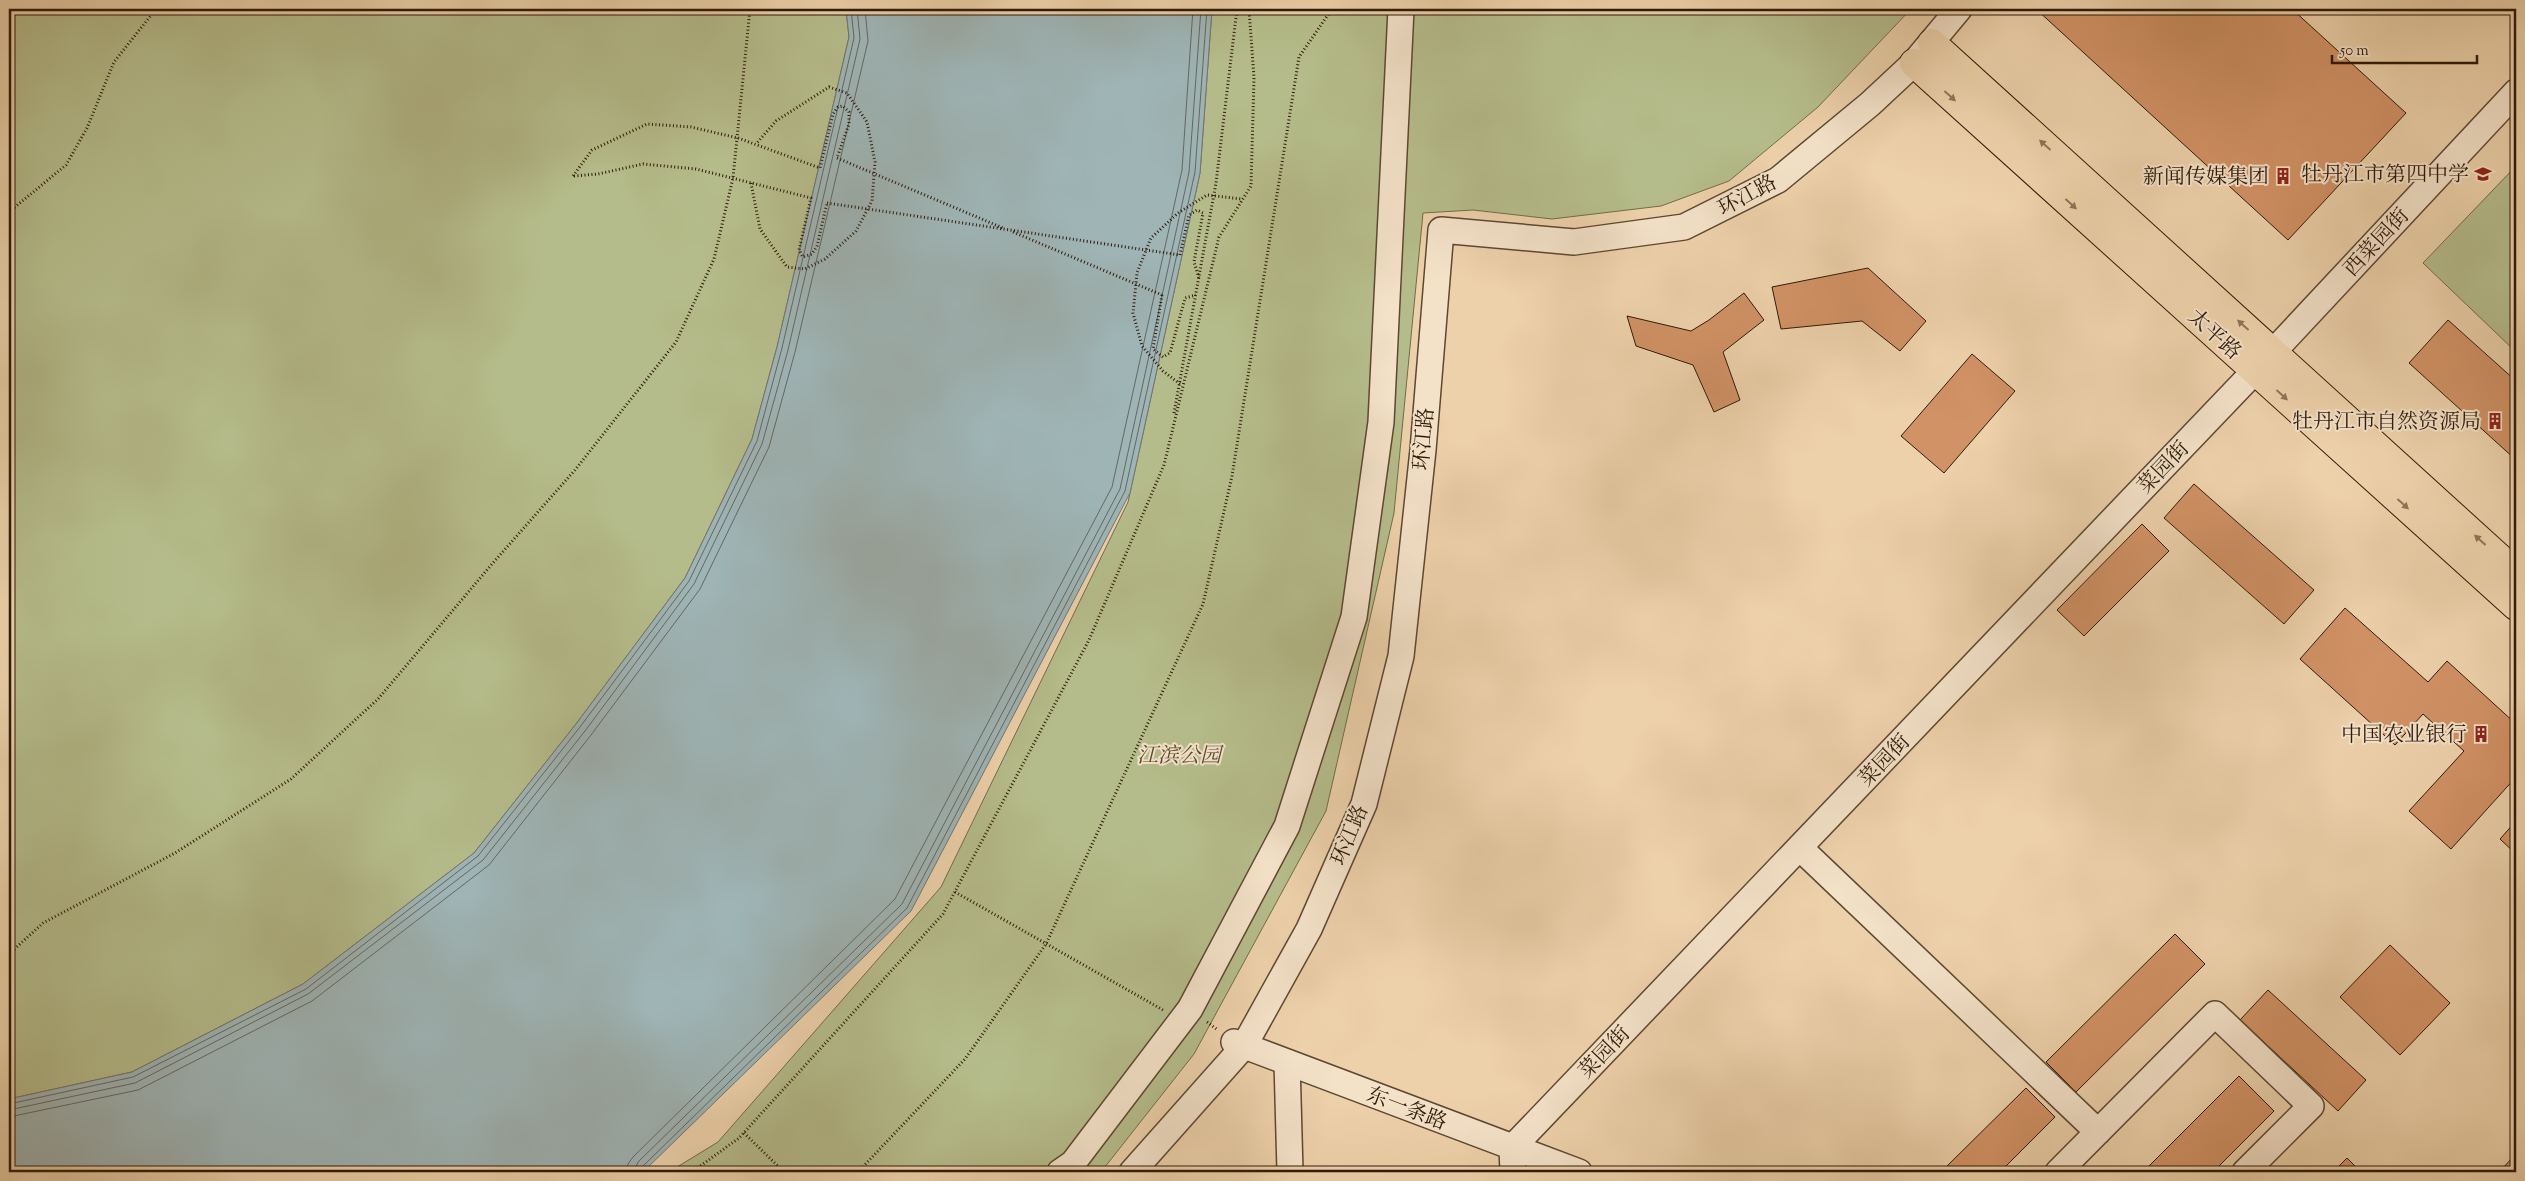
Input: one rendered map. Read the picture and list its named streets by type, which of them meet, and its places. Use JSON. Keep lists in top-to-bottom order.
{
  "streets": {
    "main road": ["太平路"],
    "street": [
      "环江路",
      "西菜园街",
      "菜园街",
      "东一条路"
    ]
  },
  "crossings": [
    ["环江路", "太平路"],
    ["环江路", "东一条路"],
    ["西菜园街", "太平路"],
    ["西菜园街", "菜园街"],
    ["太平路", "菜园街"],
    ["菜园街", "东一条路"]
  ],
  "parks": ["江滨公园"],
  "places": {
    "school or university": ["牡丹江市第四中学"],
    "building": ["新闻传媒集团", "牡丹江市自然资源局", "中国农业银行"]
  },
  "scale_bar": "50 m"
}
